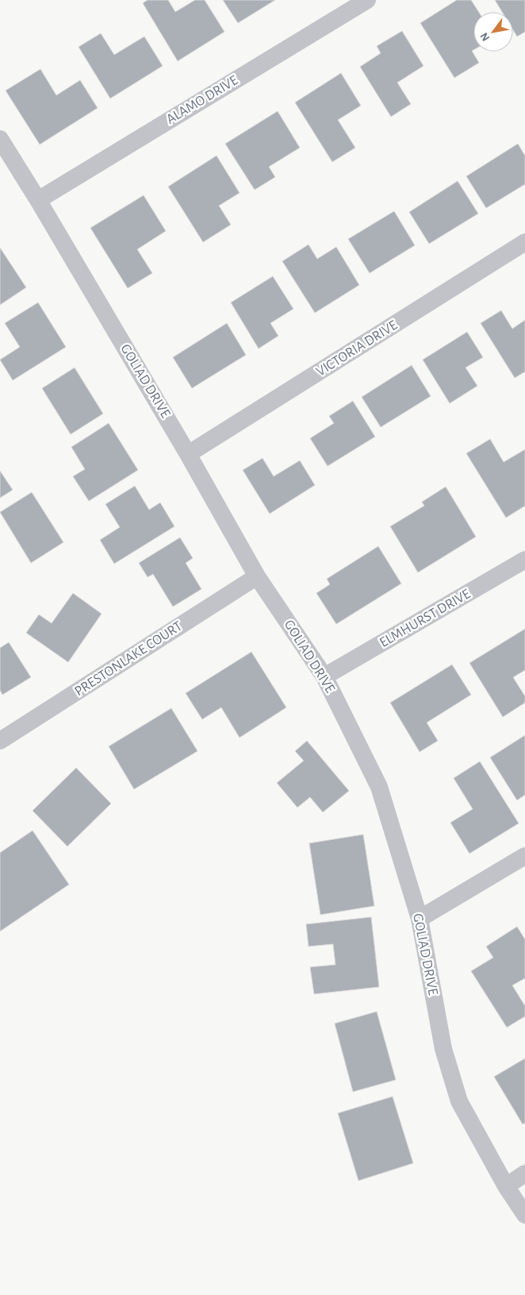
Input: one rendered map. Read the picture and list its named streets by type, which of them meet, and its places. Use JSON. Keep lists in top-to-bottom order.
{
  "streets": {
    "street": [
      "ALAMO DRIVE",
      "VICTORIA DRIVE",
      "GOLIAD DRIVE",
      "ELMHURST DRIVE",
      "PRESTONLAKE COURT"
    ]
  },
  "crossings": [
    ["ALAMO DRIVE", "GOLIAD DRIVE"],
    ["VICTORIA DRIVE", "GOLIAD DRIVE"],
    ["GOLIAD DRIVE", "ELMHURST DRIVE"],
    ["GOLIAD DRIVE", "PRESTONLAKE COURT"]
  ],
  "north": "bottom left"
}
